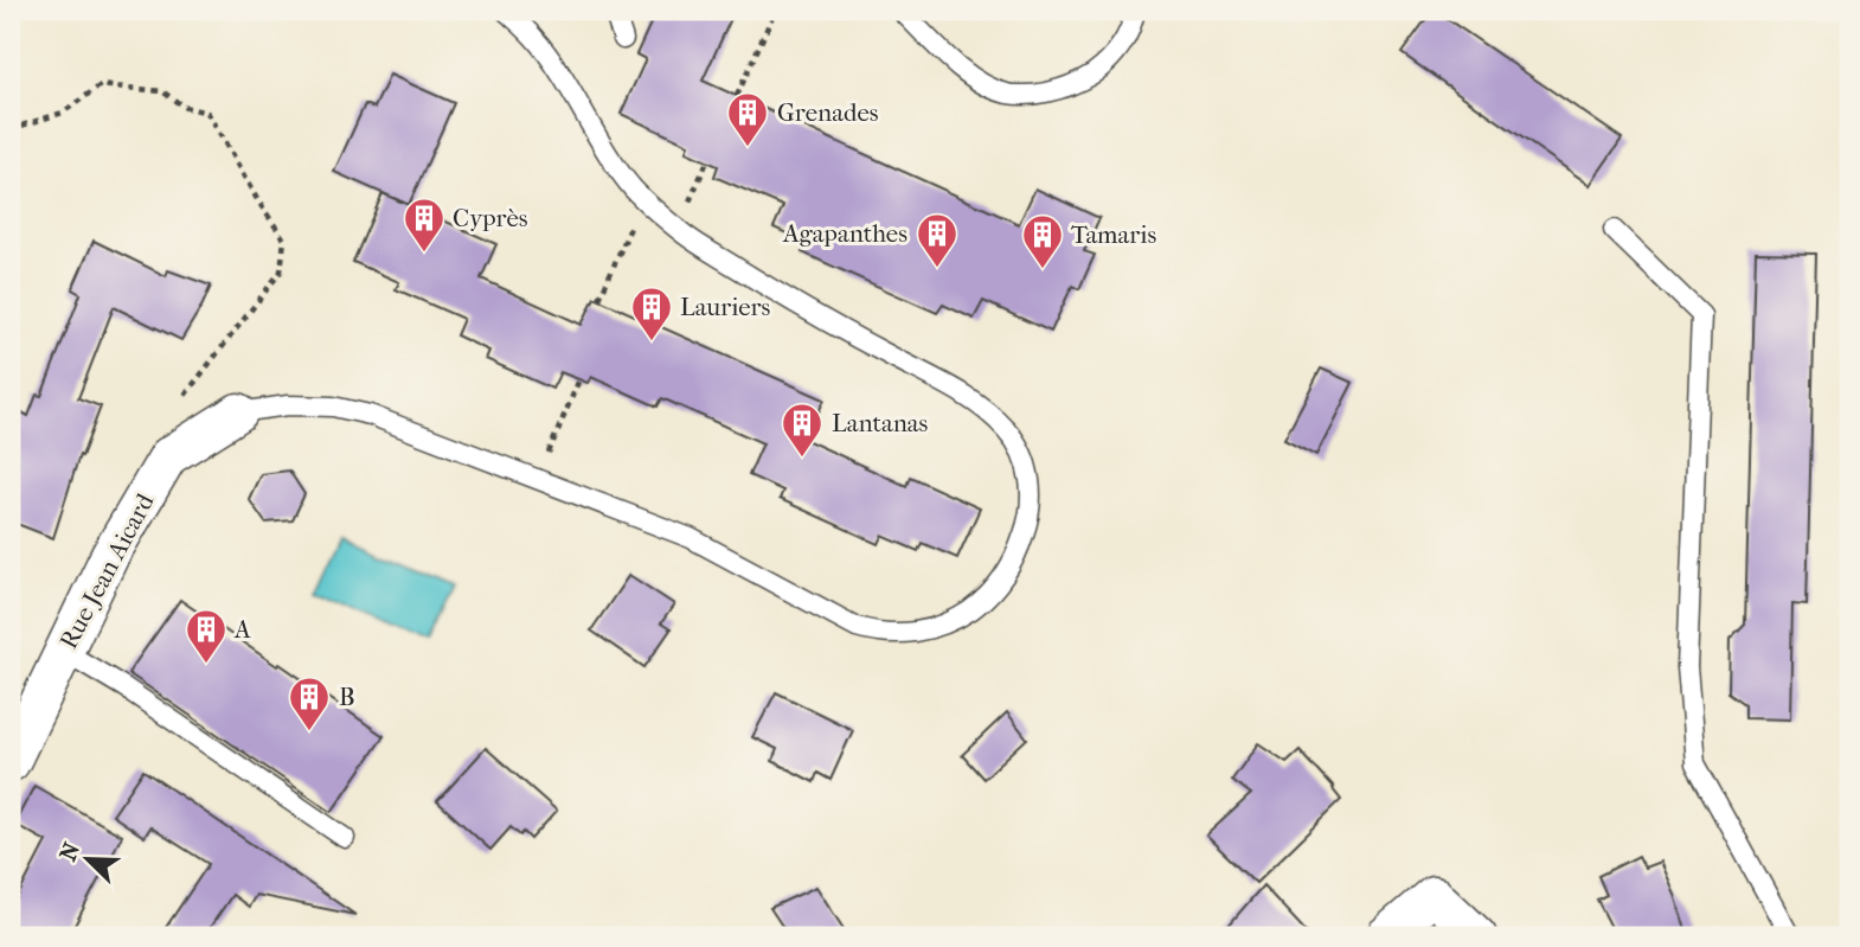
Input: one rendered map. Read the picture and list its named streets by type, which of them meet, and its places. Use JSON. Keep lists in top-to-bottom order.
{
  "streets": {
    "street": ["Rue Jean Aicard"]
  },
  "places": {
    "building": [
      "Grenades",
      "Cyprès",
      "Agapanthes",
      "Tamaris",
      "Lauriers",
      "Lantanas",
      "A",
      "B"
    ]
  },
  "north": "top left"
}
